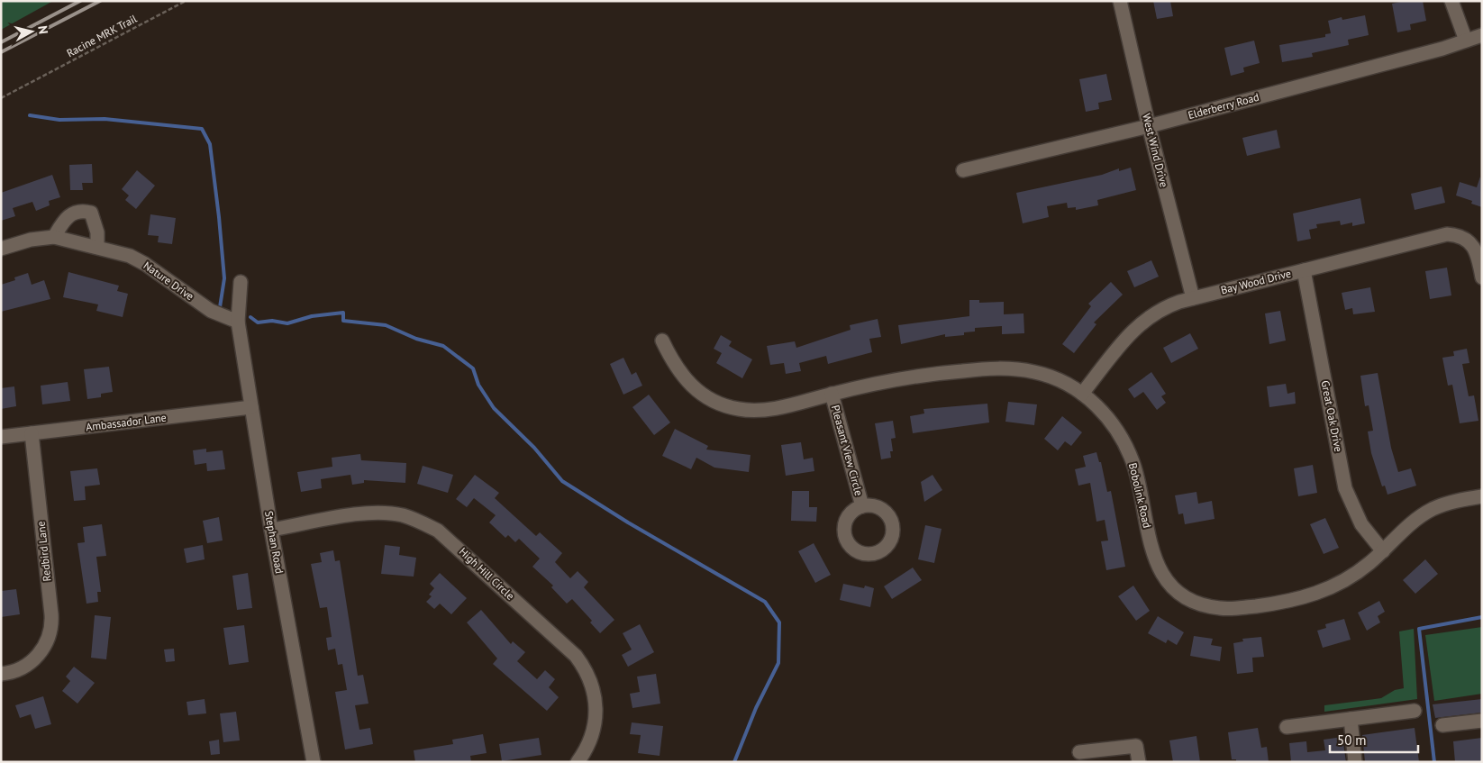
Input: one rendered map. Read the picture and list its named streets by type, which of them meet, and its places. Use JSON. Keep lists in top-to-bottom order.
{
  "streets": {
    "street": [
      "Elderberry Road",
      "West Wind Drive",
      "Nature Drive",
      "Bay Wood Drive",
      "Great Oak Drive",
      "Ambassador Lane",
      "Pleasant View Circle",
      "Bobolink Road",
      "Stephan Road",
      "Redbird Lane",
      "High Hill Circle"
    ],
    "path": ["Racine MRK Trail"]
  },
  "crossings": [
    ["Elderberry Road", "West Wind Drive"],
    ["West Wind Drive", "Bay Wood Drive"],
    ["Nature Drive", "Stephan Road"],
    ["Bay Wood Drive", "Great Oak Drive"],
    ["Bay Wood Drive", "Bobolink Road"],
    ["Great Oak Drive", "Bobolink Road"],
    ["Ambassador Lane", "Stephan Road"],
    ["Ambassador Lane", "Redbird Lane"],
    ["Pleasant View Circle", "Bobolink Road"],
    ["Stephan Road", "High Hill Circle"]
  ],
  "scale_bar": "50 m",
  "north": "right"
}
